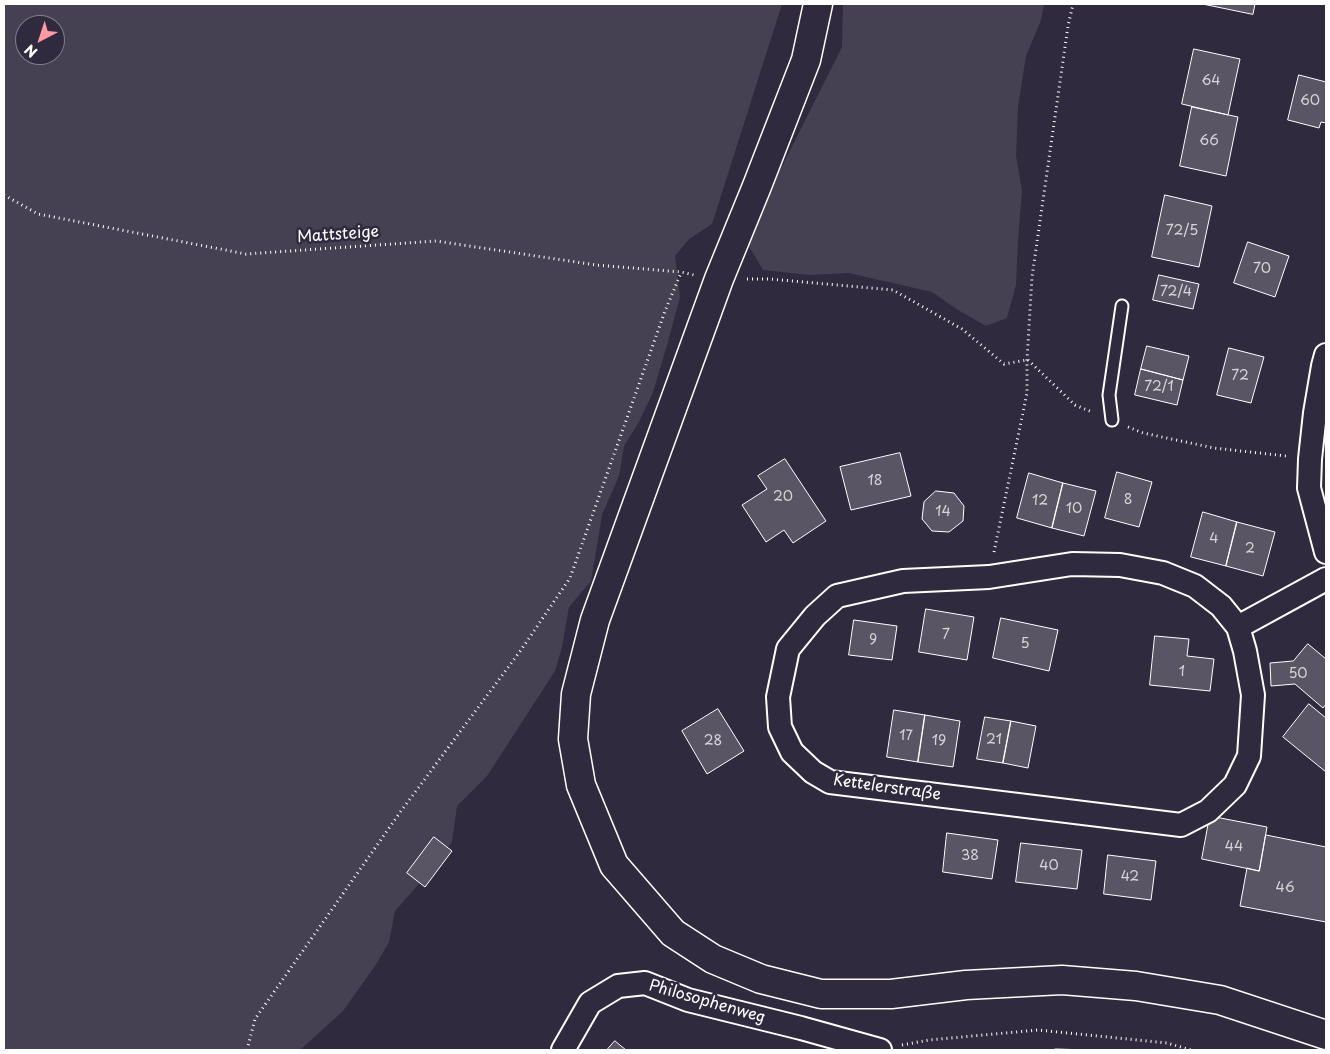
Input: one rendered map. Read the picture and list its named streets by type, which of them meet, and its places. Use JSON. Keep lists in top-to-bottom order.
{
  "streets": {
    "street": ["Kettelerstraße", "Philosophenweg"],
    "path": ["Mattsteige"]
  },
  "house_numbers": [
    "64",
    "60",
    "66",
    "72/5",
    "70",
    "72/4",
    "72",
    "72/1",
    "18",
    "20",
    "8",
    "12",
    "10",
    "14",
    "4",
    "2",
    "7",
    "9",
    "5",
    "1",
    "50",
    "17",
    "21",
    "28",
    "19",
    "44",
    "38",
    "40",
    "42",
    "46"
  ],
  "north": "bottom left"
}
